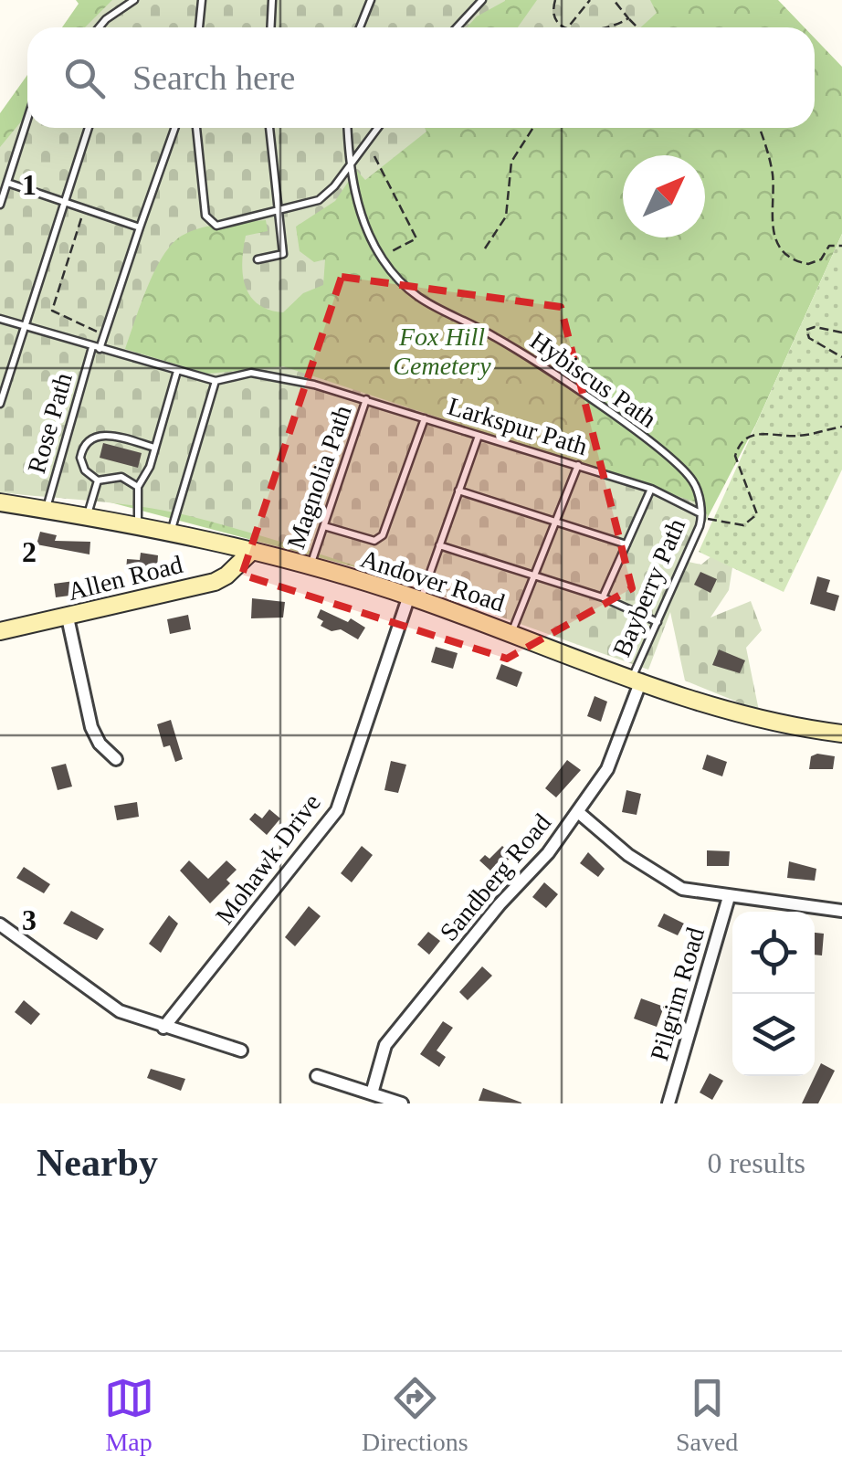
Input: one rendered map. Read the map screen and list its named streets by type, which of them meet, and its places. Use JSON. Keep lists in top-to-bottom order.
{
  "streets": {
    "main road": ["Allen Road", "Andover Road"],
    "street": ["Mohawk Drive", "Sandberg Road", "Pilgrim Road"],
    "lane": [
      "Hybiscus Path",
      "Rose Path",
      "Larkspur Path",
      "Magnolia Path",
      "Bayberry Path"
    ]
  },
  "crossings": [
    ["Hybiscus Path", "Larkspur Path"],
    ["Hybiscus Path", "Bayberry Path"],
    ["Rose Path", "Andover Road"],
    ["Larkspur Path", "Magnolia Path"],
    ["Larkspur Path", "Bayberry Path"],
    ["Magnolia Path", "Andover Road"],
    ["Allen Road", "Andover Road"],
    ["Andover Road", "Bayberry Path"],
    ["Andover Road", "Mohawk Drive"],
    ["Andover Road", "Sandberg Road"],
    ["Bayberry Path", "Sandberg Road"]
  ],
  "parks": ["Fox Hill Cemetery"],
  "north": "top right",
  "page": {
    "search": "Search here",
    "heading": ["Nearby", "0 results"],
    "nav": ["Map", "Directions", "Saved"]
  },
  "grid": {
    "rows": ["1", "2", "3"]
  }
}
